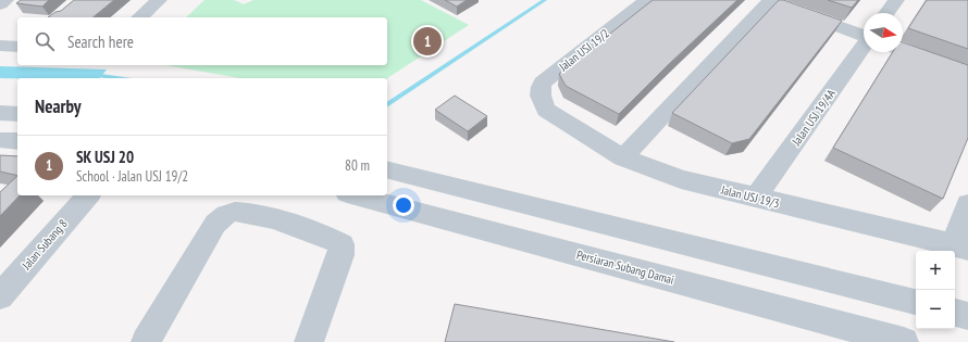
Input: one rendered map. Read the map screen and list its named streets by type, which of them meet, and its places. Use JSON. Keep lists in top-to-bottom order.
{
  "streets": {
    "street": [
      "Jalan USJ 19/2",
      "Jalan USJ 19/4A",
      "Jalan USJ 19/3",
      "Jalan Subang 8",
      "Persiaran Subang Damai"
    ]
  },
  "crossings": [
    ["Jalan USJ 19/2", "Jalan USJ 19/3"],
    ["Jalan USJ 19/4A", "Jalan USJ 19/3"]
  ],
  "north": "right",
  "page": {
    "search": "Search here",
    "pins": "1",
    "heading": "Nearby",
    "list": [
      {
        "mark": "1",
        "name": "SK USJ 20",
        "note": "School · Jalan USJ 19/2",
        "value": "80 m"
      }
    ],
    "map_buttons": ["+", "−"]
  }
}
